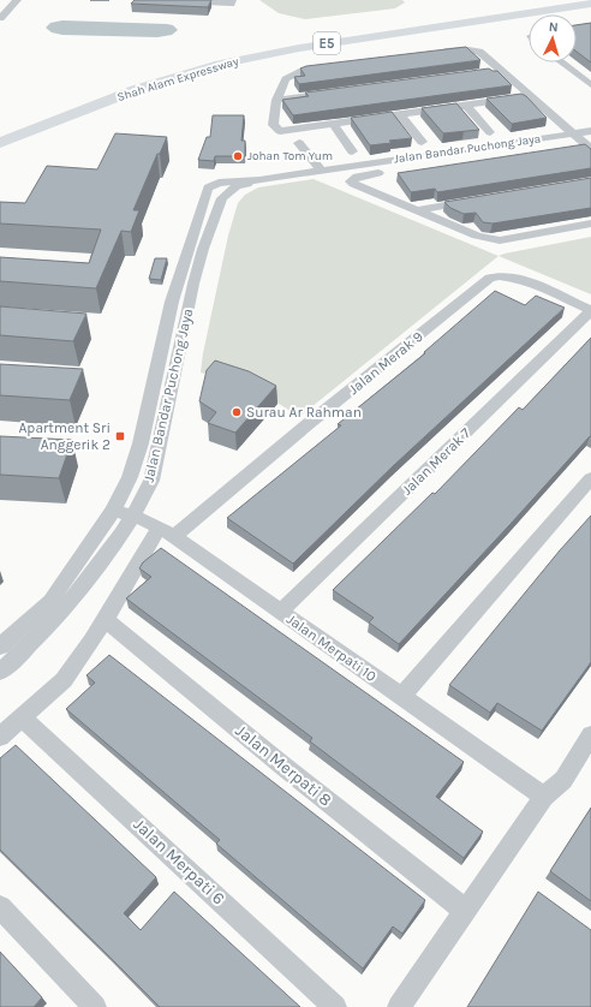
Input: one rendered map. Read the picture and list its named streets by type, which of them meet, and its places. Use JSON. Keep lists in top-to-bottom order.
{
  "streets": {
    "highway": ["E5", "Shah Alam Expressway"],
    "street": [
      "Jalan Bandar Puchong Jaya",
      "Jalan Merak 9",
      "Jalan Merak 7",
      "Jalan Merpati 10",
      "Jalan Merpati 8",
      "Jalan Merpati 6"
    ]
  },
  "crossings": [
    ["Jalan Bandar Puchong Jaya", "Jalan Merpati 10"],
    ["Jalan Merak 9", "Jalan Merak 7"],
    ["Jalan Merak 9", "Jalan Merpati 10"],
    ["Jalan Merak 9", "Jalan Merpati 8"],
    ["Jalan Merak 9", "Jalan Merpati 6"],
    ["Jalan Merak 7", "Jalan Merpati 10"]
  ],
  "places": {
    "other": ["Johan Tom Yum", "Surau Ar Rahman"],
    "transit": ["Apartment Sri Anggerik 2"]
  },
  "north": "top"
}
